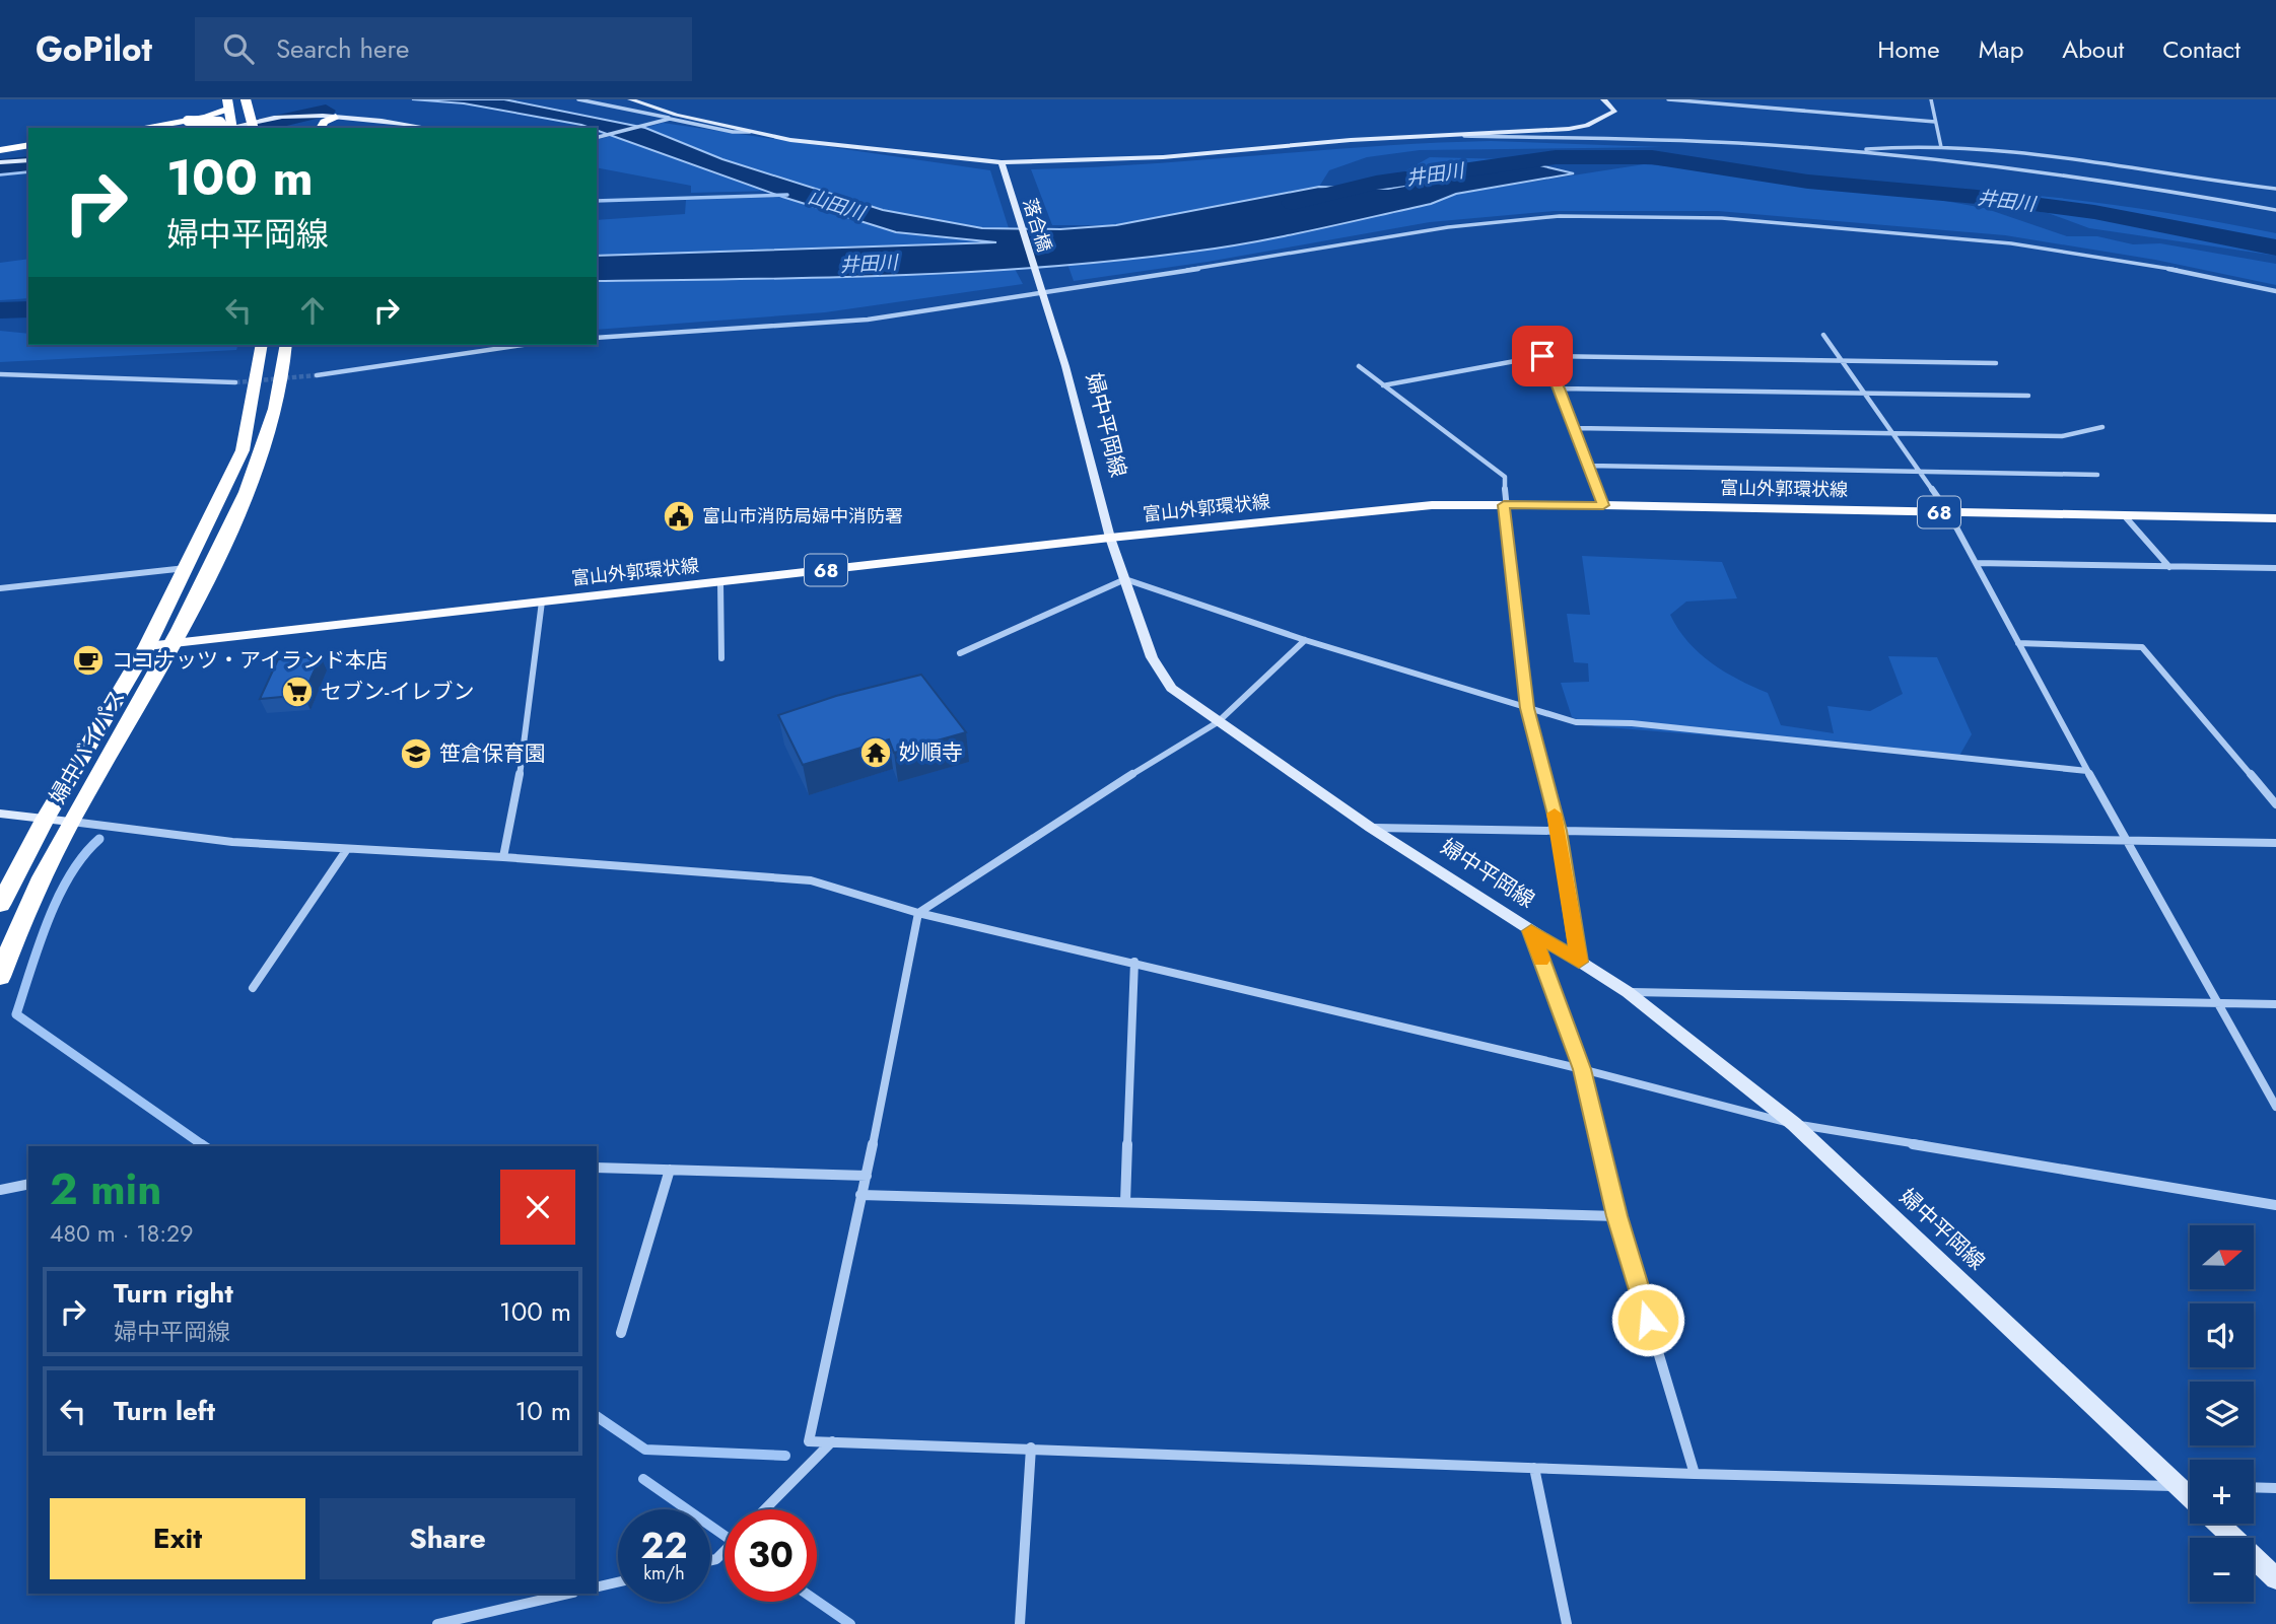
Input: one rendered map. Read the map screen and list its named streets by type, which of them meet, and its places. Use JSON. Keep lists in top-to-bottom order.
{
  "streets": {
    "highway": ["婦中バイパス"],
    "main road": [
      "落合橋",
      "婦中平岡線",
      "富山外郭環状線",
      "68"
    ]
  },
  "crossings": [
    ["落合橋", "婦中平岡線"],
    ["婦中平岡線", "富山外郭環状線"],
    ["富山外郭環状線", "婦中バイパス"]
  ],
  "water": ["井田川", "山田川"],
  "places": {
    "public building": ["富山市消防局婦中消防署"],
    "cafe": ["ココナッツ・アイランド本店"],
    "supermarket": ["セブン-イレブン"],
    "temple": ["妙順寺"],
    "school or university": ["笹倉保育園"]
  },
  "north": "right",
  "page": {
    "header": "GoPilot",
    "search": "Search here",
    "nav": [
      "Home",
      "Map",
      "About",
      "Contact"
    ],
    "turn": ["100 m", "婦中平岡線"],
    "heading": ["2 min", "480 m · 18:29"],
    "map_buttons": ["+", "−"],
    "list": [
      {
        "name": "Turn right",
        "note": "婦中平岡線",
        "value": "100 m"
      },
      {
        "name": "Turn left",
        "value": "10 m"
      }
    ],
    "buttons": ["Exit", "Share"],
    "speed": "22 km/h",
    "limit": "30"
  }
}
